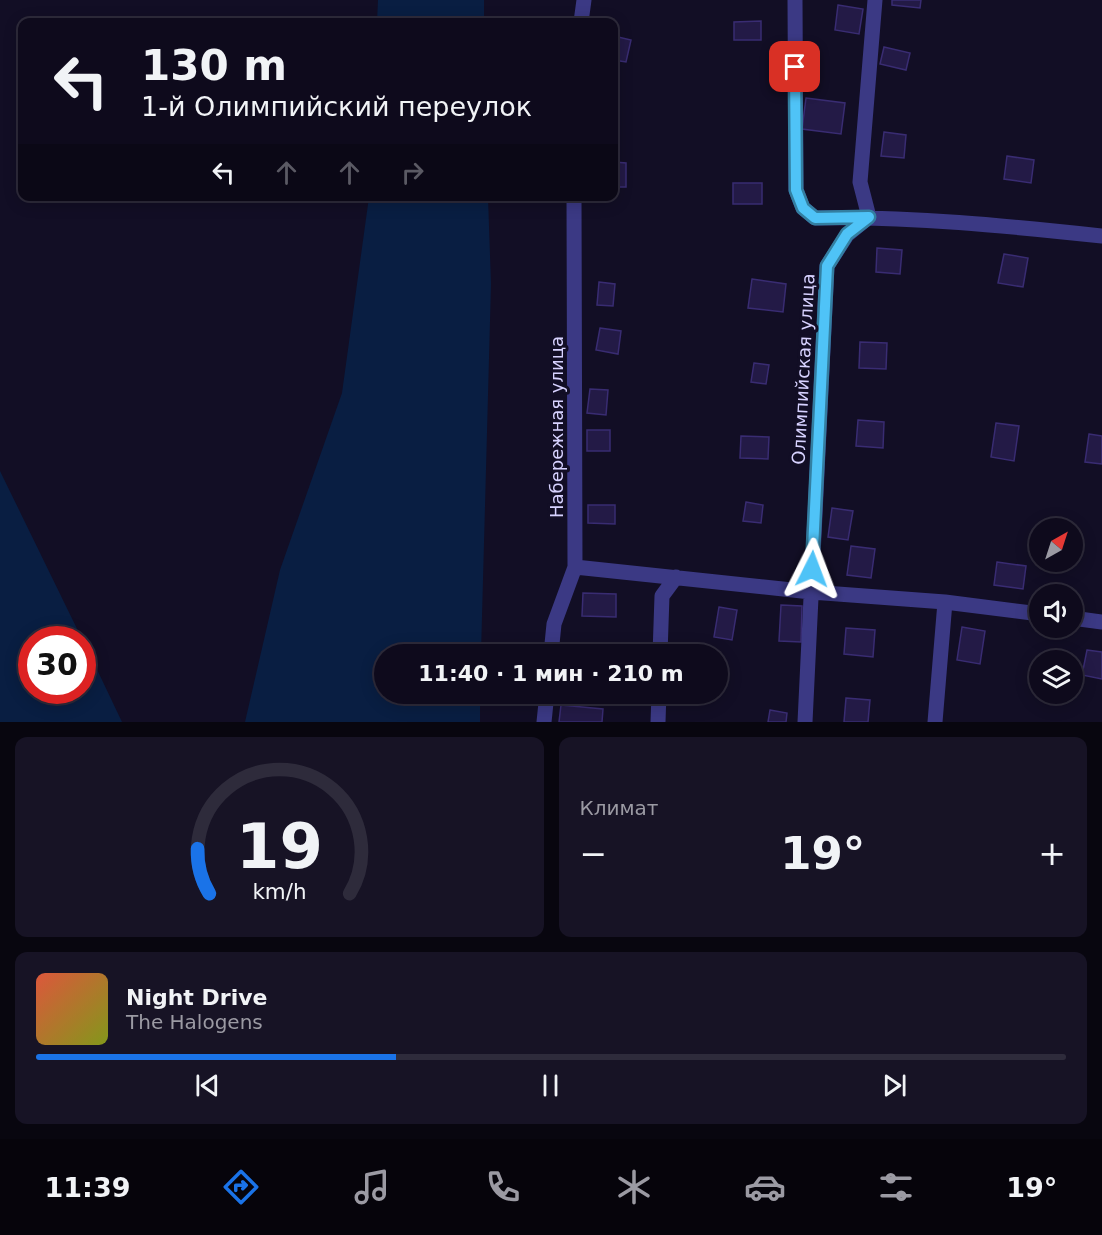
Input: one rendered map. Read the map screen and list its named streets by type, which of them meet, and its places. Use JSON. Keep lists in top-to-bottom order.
{
  "streets": {
    "street": ["Олимпийская улица", "Набережная улица"]
  },
  "north": "top right",
  "page": {
    "turn": ["130 m", "1-й Олимпийский переулок"],
    "limit": "30",
    "trip": "11:40 · 1 мин · 210 m",
    "tile": "Климат",
    "heat": ["−", "19°", "+"],
    "song": ["Night Drive", "The Halogens"],
    "tabs": ["11:39", "19°"],
    "gauge": ["19", "km/h"]
  }
}
